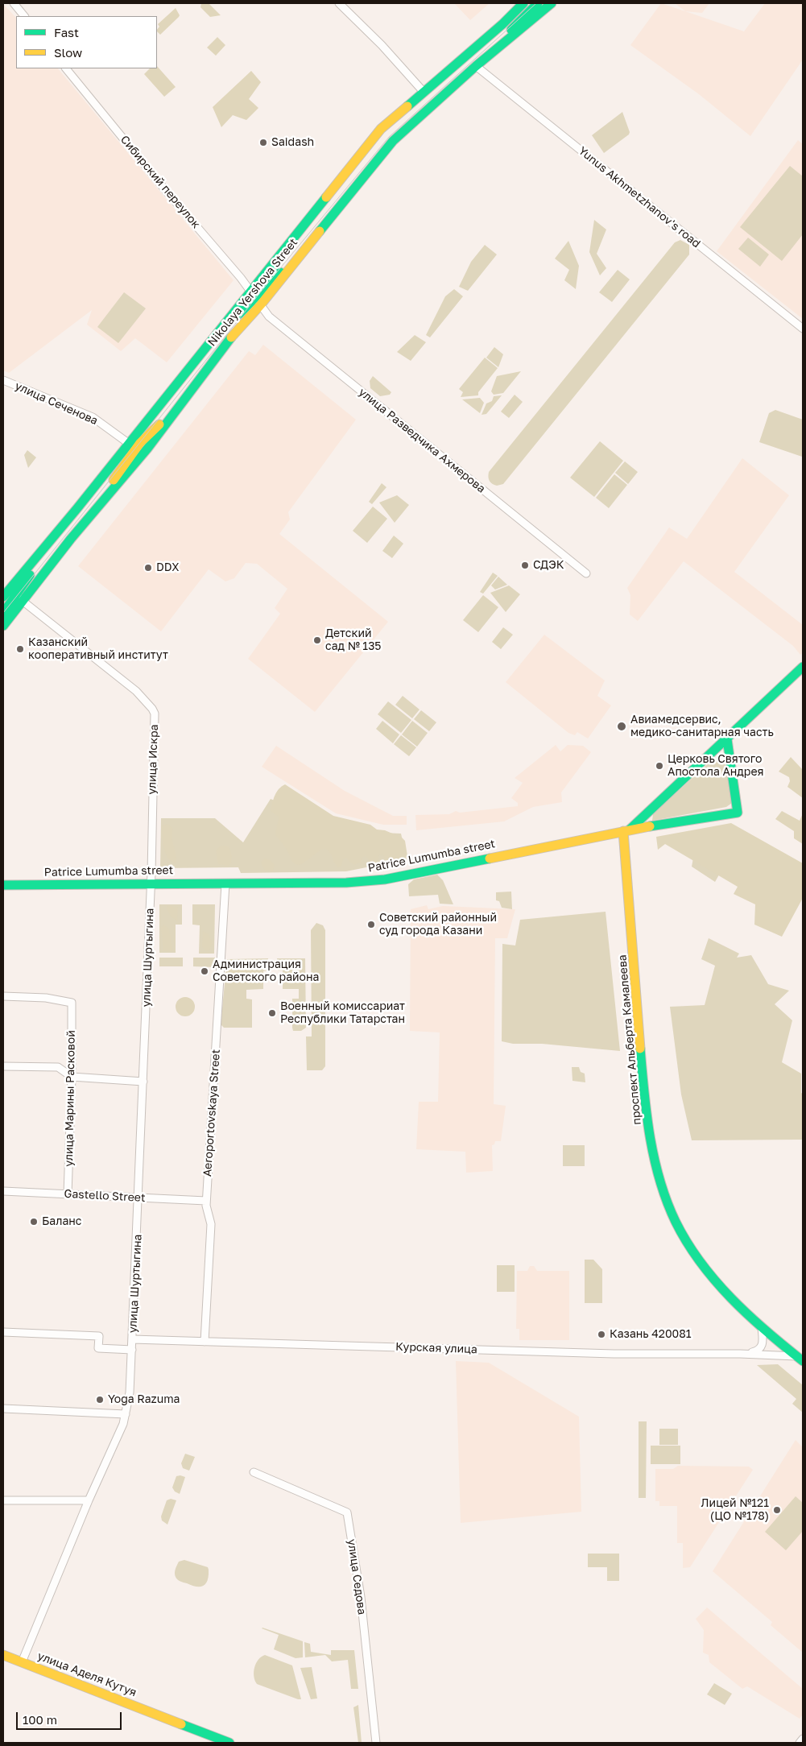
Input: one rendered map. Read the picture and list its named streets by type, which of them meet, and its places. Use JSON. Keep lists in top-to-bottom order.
{
  "streets": {
    "main road": [
      "Nikolaya Yershova Street",
      "Patrice Lumumba street",
      "проспект Альберта Камалеева",
      "улица Аделя Кутуя"
    ],
    "street": [
      "Сибирский переулок",
      "Yunus Akhmetzhanov's road",
      "улица Сеченова",
      "улица Разведчика Ахмерова",
      "улица Искра",
      "улица Шуртыгина",
      "улица Марины Расковой",
      "Aeroportovskaya Street",
      "Gastello Street",
      "Курская улица",
      "улица Седова"
    ]
  },
  "crossings": [
    ["Сибирский переулок", "Nikolaya Yershova Street"],
    ["Сибирский переулок", "улица Разведчика Ахмерова"],
    ["Yunus Akhmetzhanov's road", "Nikolaya Yershova Street"],
    ["Nikolaya Yershova Street", "улица Разведчика Ахмерова"],
    ["Nikolaya Yershova Street", "улица Искра"],
    ["улица Искра", "Patrice Lumumba street"],
    ["улица Искра", "улица Шуртыгина"],
    ["Patrice Lumumba street", "улица Шуртыгина"],
    ["Patrice Lumumba street", "проспект Альберта Камалеева"],
    ["Patrice Lumumba street", "Aeroportovskaya Street"],
    ["улица Шуртыгина", "Gastello Street"],
    ["улица Шуртыгина", "Курская улица"],
    ["улица Шуртыгина", "улица Аделя Кутуя"],
    ["проспект Альберта Камалеева", "Курская улица"],
    ["улица Марины Расковой", "Gastello Street"],
    ["Aeroportovskaya Street", "Gastello Street"],
    ["Aeroportovskaya Street", "Курская улица"]
  ],
  "places": [
    "Saidash",
    "СДЭК",
    "DDX",
    "Детский сад № 135",
    "Казанский кооперативный институт",
    "Авиамедсервис, медико-санитарная часть",
    "Церковь Святого Апостола Андрея",
    "Советский районный суд города Казани",
    "Администрация Советского района",
    "Военный комиссариат Республики Татарстан",
    "Баланс",
    "Казань 420081",
    "Yoga Razuma",
    "Лицей №121 (ЦО №178)"
  ],
  "legend": ["Fast", "Slow"],
  "scale_bar": "100 m"
}
